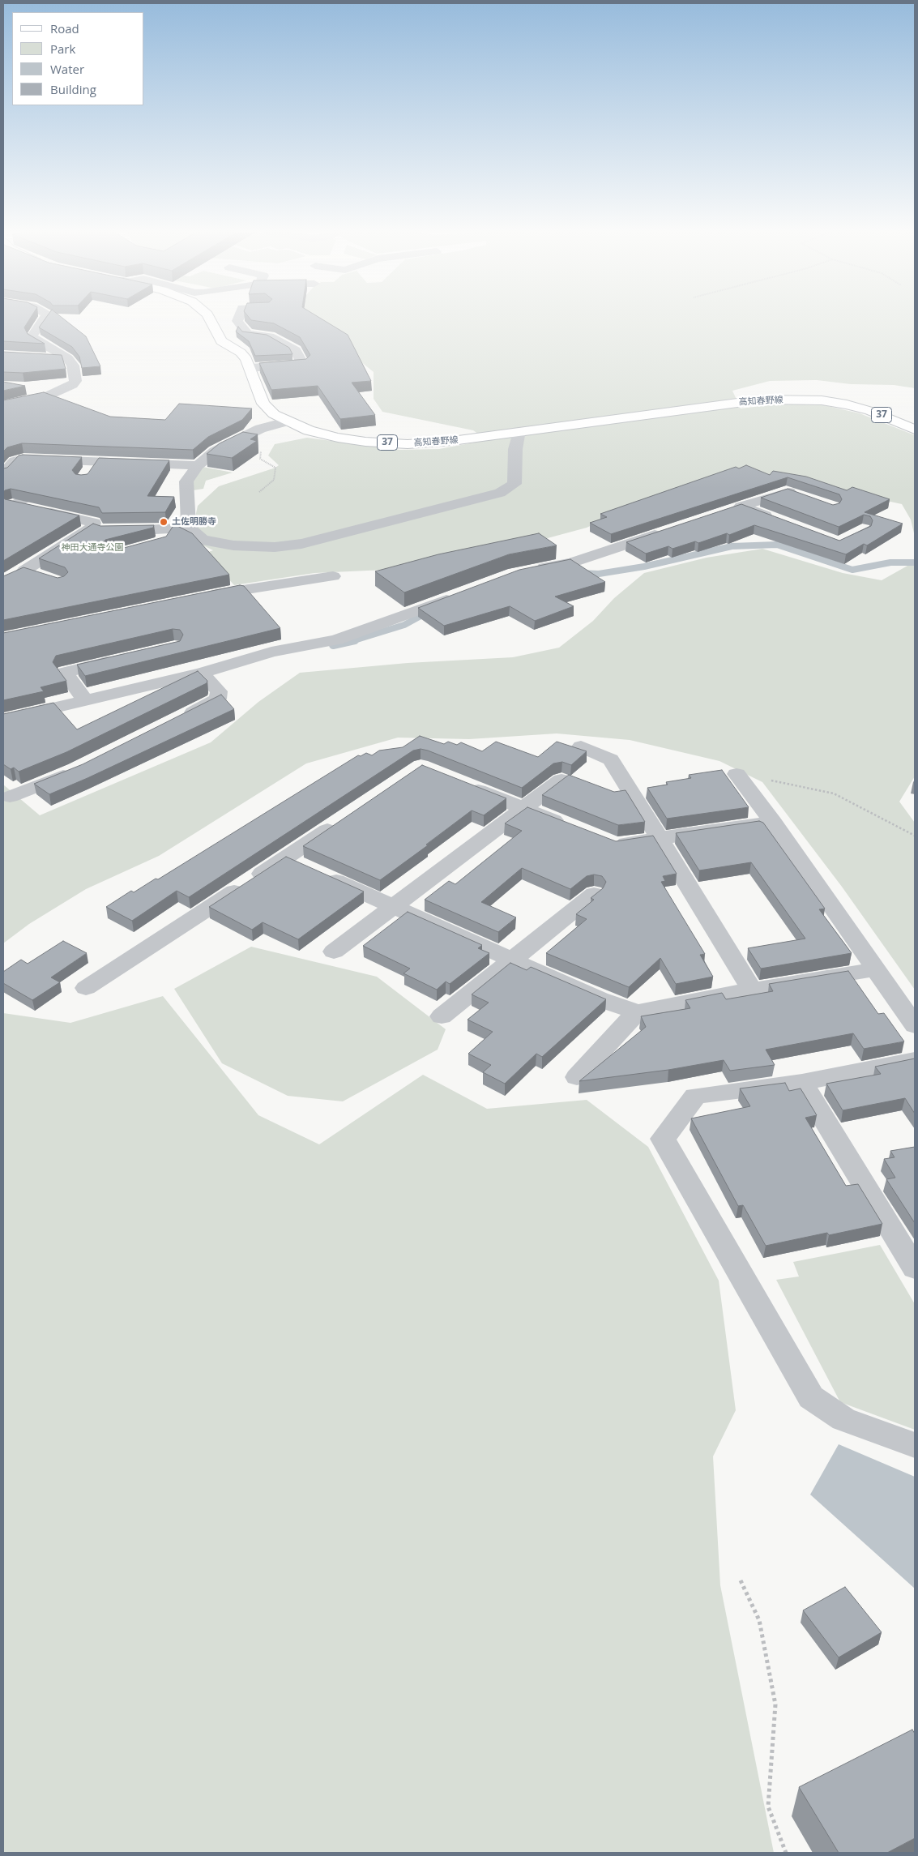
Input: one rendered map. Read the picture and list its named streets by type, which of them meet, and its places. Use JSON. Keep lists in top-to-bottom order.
{
  "streets": {
    "main road": ["高知春野線", "37"]
  },
  "parks": ["神田大通寺公園"],
  "places": ["土佐明勝寺"],
  "legend": [
    "Road",
    "Park",
    "Water",
    "Building"
  ]
}
